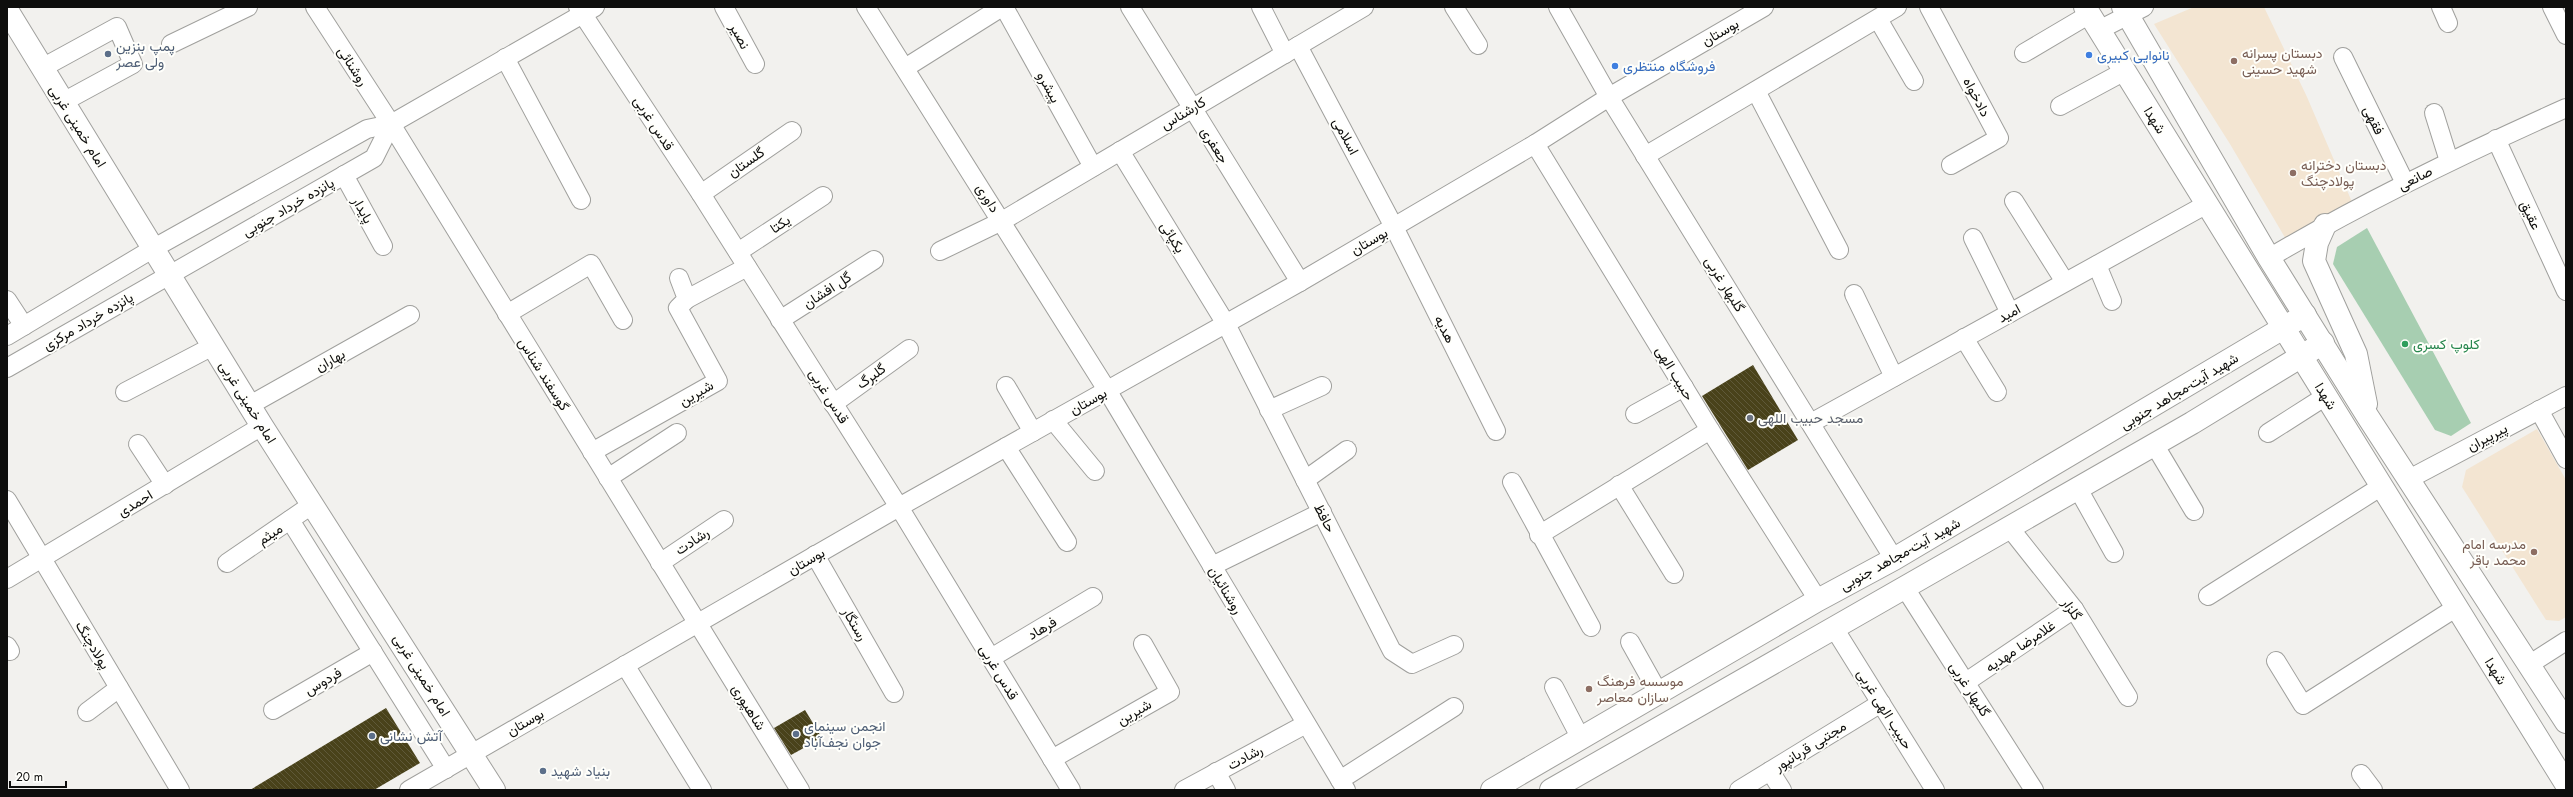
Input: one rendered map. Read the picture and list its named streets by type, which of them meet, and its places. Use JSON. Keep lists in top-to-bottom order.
{
  "streets": {
    "main road": ["شهدا", "امام خمینی غربی", "شهید آیت-مجاهد جنوبی"],
    "street": [
      "بوستان",
      "نصیر",
      "روشنائی",
      "پیشرو",
      "دادخواه",
      "کارشناس",
      "فقهی",
      "قدس غربی",
      "اسلامی",
      "جعفری",
      "گلستان",
      "صانعی",
      "داوری",
      "پانزده خرداد جنوبی",
      "پایدار",
      "عقیق",
      "یکتا",
      "یکپائی",
      "گلبهار غربی",
      "گل افشان",
      "امید",
      "پانزده خرداد مرکزی",
      "هدیه",
      "بهاران",
      "حبیب الهی",
      "گوسفند شناس",
      "گلبرگ",
      "شیرین",
      "پیرپیران",
      "احمدی",
      "حافظ",
      "میثم",
      "رشادت",
      "روشنائیان",
      "گلزار",
      "رستگار",
      "فرهاد",
      "پولادچنگ",
      "غلامرضا مهدیه",
      "فردوس",
      "شاهپوری",
      "حبیب الهی غربی",
      "مجتبی قربانپور"
    ]
  },
  "crossings": [
    ["بوستان", "قدس غربی"],
    ["بوستان", "امام خمینی غربی"],
    ["بوستان", "اسلامی"],
    ["بوستان", "جعفری"],
    ["بوستان", "داوری"],
    ["بوستان", "یکپائی"],
    ["بوستان", "گلبهار غربی"],
    ["بوستان", "هدیه"],
    ["بوستان", "حبیب الهی"],
    ["بوستان", "گوسفند شناس"],
    ["بوستان", "حافظ"],
    ["بوستان", "روشنائیان"],
    ["بوستان", "رستگار"],
    ["بوستان", "شاهپوری"],
    ["روشنائی", "پانزده خرداد جنوبی"],
    ["روشنائی", "گوسفند شناس"],
    ["پیشرو", "کارشناس"],
    ["کارشناس", "اسلامی"],
    ["کارشناس", "جعفری"],
    ["کارشناس", "داوری"],
    ["کارشناس", "یکپائی"],
    ["شهدا", "صانعی"],
    ["شهدا", "امید"],
    ["شهدا", "شهید آیت-مجاهد جنوبی"],
    ["شهدا", "پیرپیران"],
    ["فقهی", "صانعی"],
    ["قدس غربی", "گلستان"],
    ["قدس غربی", "پانزده خرداد جنوبی"],
    ["قدس غربی", "یکتا"],
    ["قدس غربی", "گل افشان"],
    ["قدس غربی", "گلبرگ"],
    ["قدس غربی", "شیرین"],
    ["قدس غربی", "فرهاد"],
    ["امام خمینی غربی", "پانزده خرداد جنوبی"],
    ["امام خمینی غربی", "پانزده خرداد مرکزی"],
    ["امام خمینی غربی", "بهاران"],
    ["امام خمینی غربی", "احمدی"],
    ["امام خمینی غربی", "میثم"],
    ["اسلامی", "هدیه"],
    ["صانعی", "عقیق"],
    ["داوری", "روشنائیان"],
    ["پانزده خرداد جنوبی", "پایدار"],
    ["پانزده خرداد جنوبی", "پانزده خرداد مرکزی"],
    ["پانزده خرداد جنوبی", "گوسفند شناس"],
    ["یکتا", "شیرین"],
    ["یکپائی", "حافظ"],
    ["گلبهار غربی", "امید"],
    ["گلبهار غربی", "شهید آیت-مجاهد جنوبی"],
    ["گلبهار غربی", "غلامرضا مهدیه"],
    ["حبیب الهی", "شهید آیت-مجاهد جنوبی"],
    ["گوسفند شناس", "شیرین"],
    ["گوسفند شناس", "رشادت"],
    ["گوسفند شناس", "شاهپوری"],
    ["احمدی", "پولادچنگ"],
    ["رشادت", "روشنائیان"],
    ["گلزار", "غلامرضا مهدیه"],
    ["حبیب الهی غربی", "مجتبی قربانپور"]
  ],
  "places": [
    "پمپ بنزین ولی عصر",
    "نانوایی کبیری",
    "دبستان پسرانه شهید حسینی",
    "فروشگاه منتظری",
    "دبستان دخترانه پولادچنگ",
    "کلوپ کسری",
    "مسجد حبیب اللهی",
    "مدرسه امام محمد باقر",
    "موسسه فرهنگ سازان معاصر",
    "انجمن سینمای جوان نجف‌آباد",
    "آتش نشانی",
    "بنیاد شهید"
  ],
  "scale_bar": "20 m"
}
